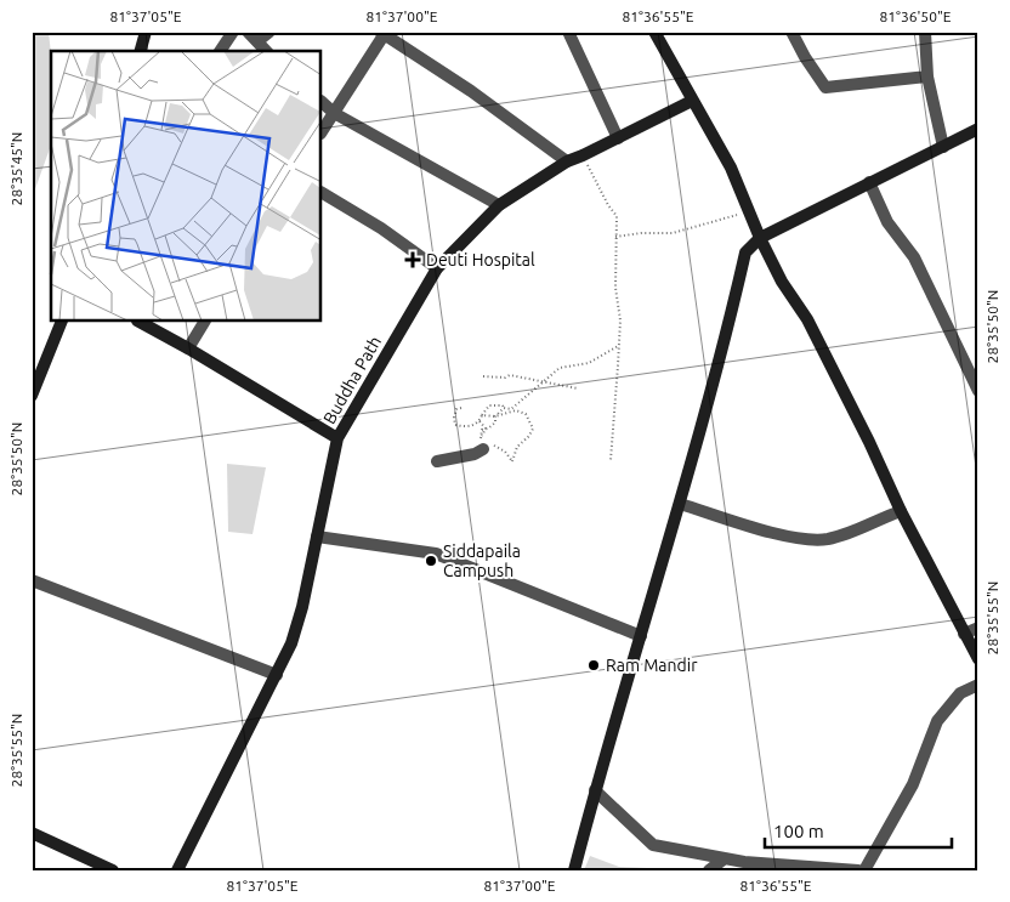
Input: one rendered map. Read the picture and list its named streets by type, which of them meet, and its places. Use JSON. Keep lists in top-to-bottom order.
{
  "streets": {
    "street": ["Buddha Path"]
  },
  "places": {
    "health": ["Deuti Hospital"],
    "other": ["Siddapaila Campush", "Ram Mandir"]
  },
  "scale_bar": "100 m",
  "coordinates": [
    "81°37'05\"E",
    "81°37'00\"E",
    "81°36'55\"E",
    "81°36'50\"E",
    "28°35'45\"N",
    "28°35'50\"N",
    "28°35'55\"N"
  ]
}
